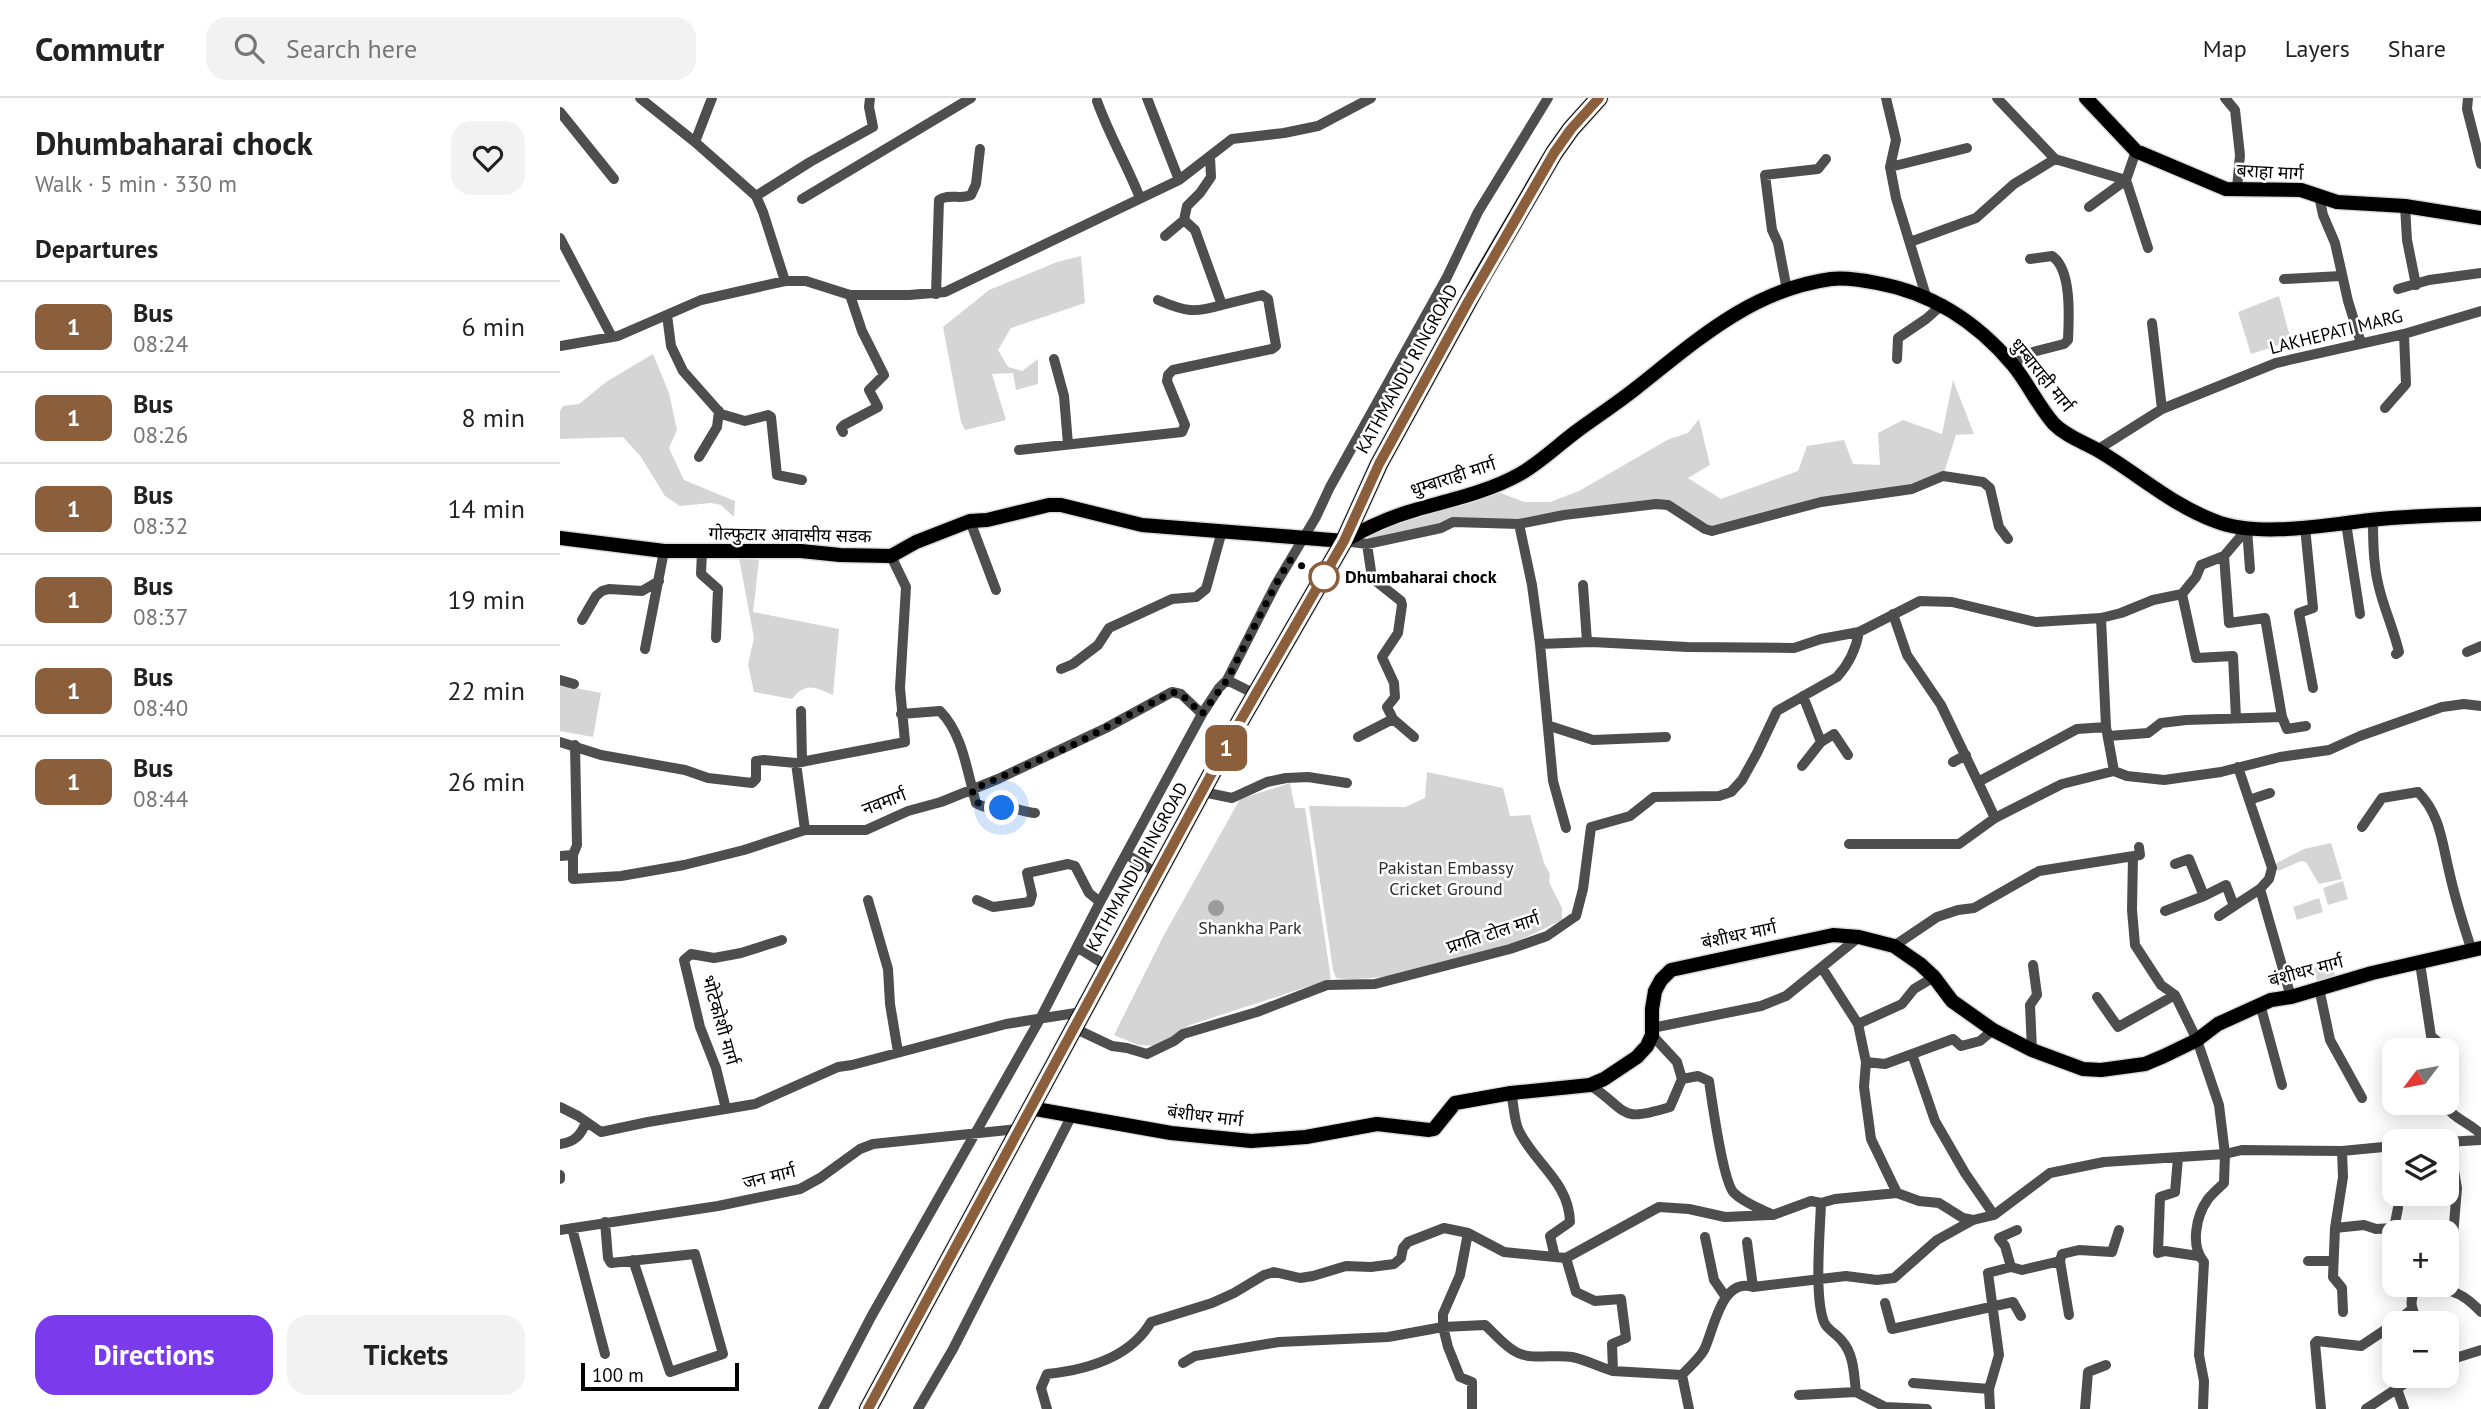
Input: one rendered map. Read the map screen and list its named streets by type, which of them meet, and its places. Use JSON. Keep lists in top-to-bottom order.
{
  "streets": {
    "highway": ["KATHMANDU RINGROAD"],
    "main road": [
      "बराहा मार्ग",
      "धुम्बाराही मार्ग",
      "गोल्फुटार आवासीय सडक",
      "बंशीधर मार्ग"
    ],
    "street": [
      "LAKHEPATI MARG",
      "नवमार्ग",
      "प्रगति टोल मार्ग",
      "भोटेकोशी मार्ग",
      "जन मार्ग"
    ]
  },
  "crossings": [
    ["LAKHEPATI MARG", "धुम्बाराही मार्ग"],
    ["KATHMANDU RINGROAD", "धुम्बाराही मार्ग"],
    ["KATHMANDU RINGROAD", "गोल्फुटार आवासीय सडक"],
    ["KATHMANDU RINGROAD", "प्रगति टोल मार्ग"],
    ["KATHMANDU RINGROAD", "बंशीधर मार्ग"],
    ["KATHMANDU RINGROAD", "जन मार्ग"],
    ["धुम्बाराही मार्ग", "गोल्फुटार आवासीय सडक"]
  ],
  "parks": ["Pakistan Embassy Cricket Ground", "Shankha Park"],
  "places": ["Dhumbaharai chock"],
  "lines": ["bus line 1"],
  "scale_bar": "100 m",
  "north": "bottom left",
  "page": {
    "header": "Commutr",
    "search": "Search here",
    "nav": ["Map", "Layers", "Share"],
    "heading": [
      ["Dhumbaharai chock", "Walk · 5 min · 330 m"],
      "Departures"
    ],
    "on_map": "1",
    "list": [
      {
        "mark": "1",
        "name": "Bus",
        "note": "08:24",
        "value": "6 min"
      },
      {
        "mark": "1",
        "name": "Bus",
        "note": "08:26",
        "value": "8 min"
      },
      {
        "mark": "1",
        "name": "Bus",
        "note": "08:32",
        "value": "14 min"
      },
      {
        "mark": "1",
        "name": "Bus",
        "note": "08:37",
        "value": "19 min"
      },
      {
        "mark": "1",
        "name": "Bus",
        "note": "08:40",
        "value": "22 min"
      },
      {
        "mark": "1",
        "name": "Bus",
        "note": "08:44",
        "value": "26 min"
      }
    ],
    "map_buttons": ["+", "−"],
    "buttons": ["Directions", "Tickets"],
    "scale": "100 m"
  }
}
